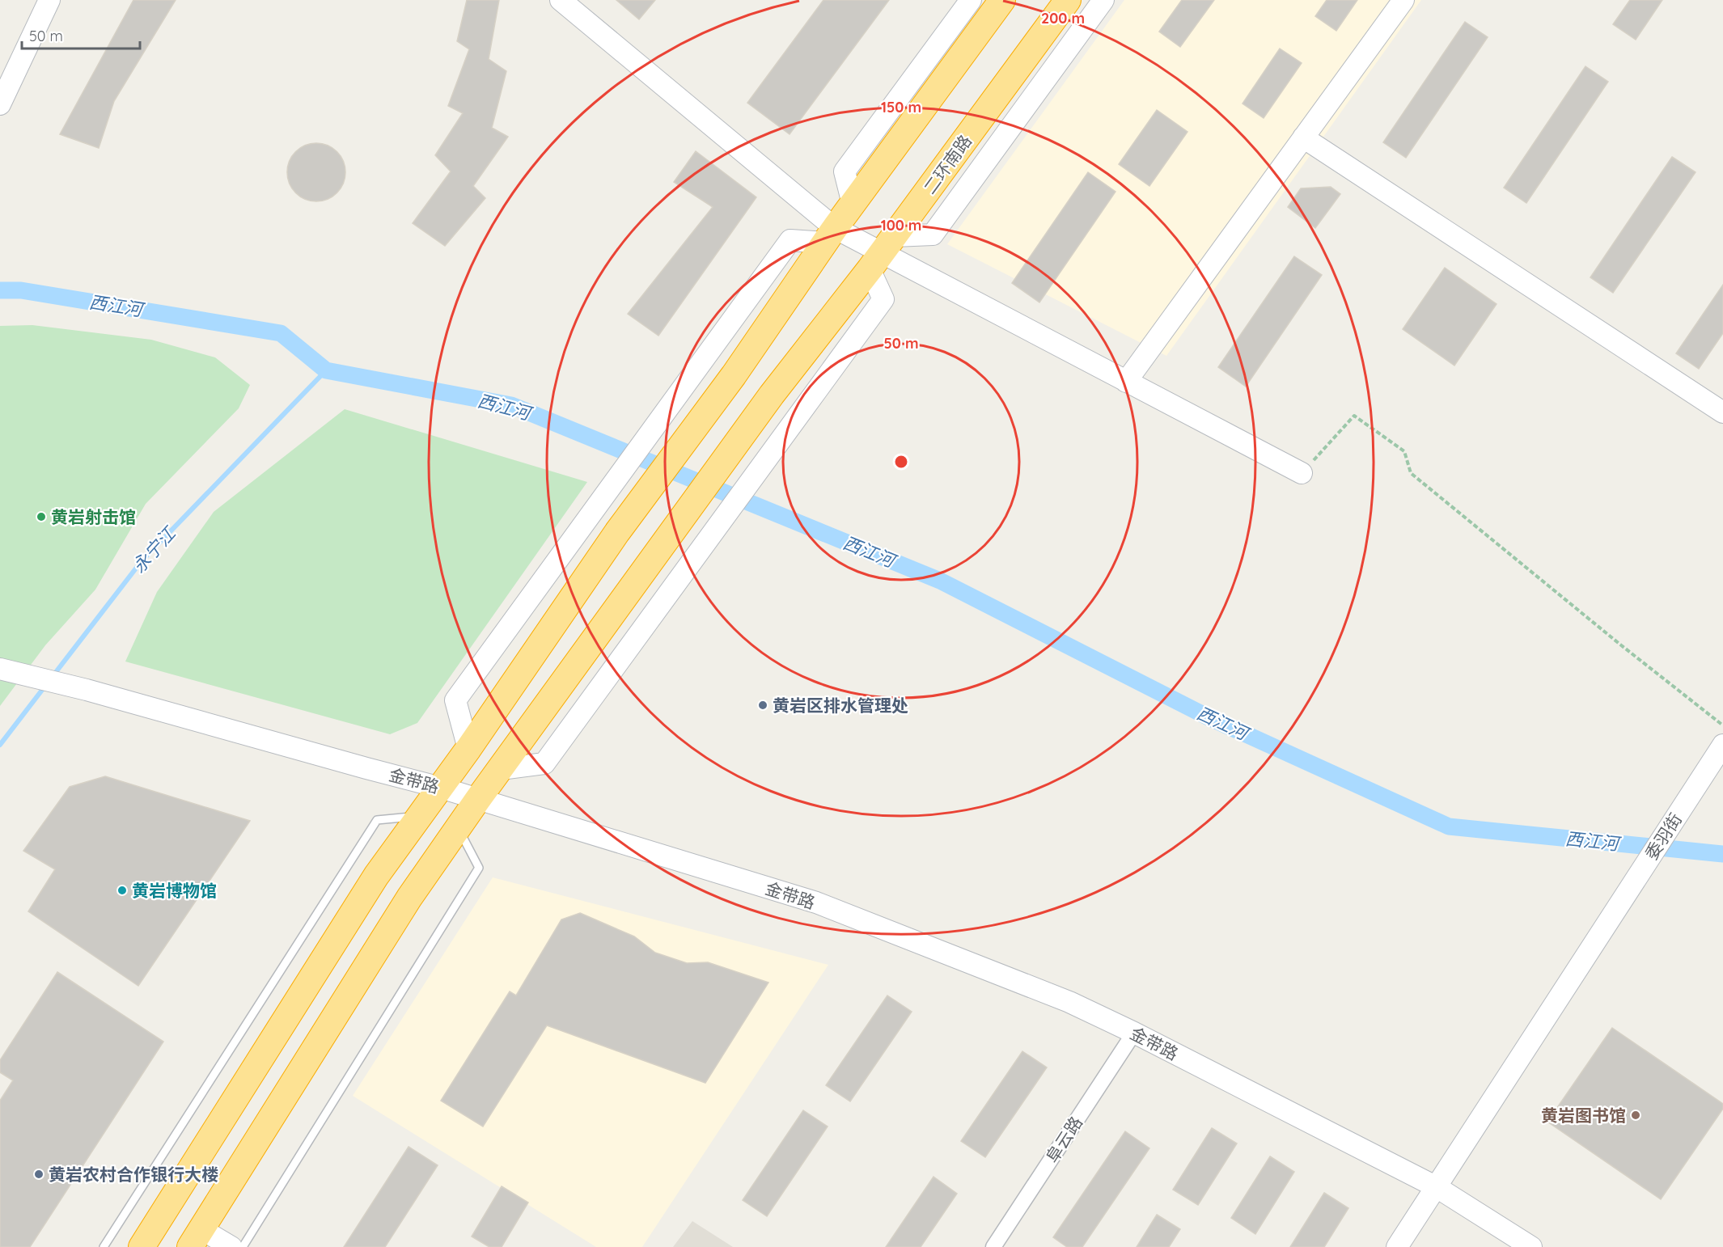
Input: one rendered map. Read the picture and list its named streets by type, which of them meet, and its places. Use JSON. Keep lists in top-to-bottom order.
{
  "streets": {
    "highway": ["二环南路"],
    "street": ["金带路", "委羽街", "阜云路"]
  },
  "crossings": [
    ["二环南路", "金带路"],
    ["金带路", "委羽街"],
    ["金带路", "阜云路"]
  ],
  "water": ["西江河", "永宁江"],
  "places": [
    "黄岩射击馆",
    "黄岩区排水管理处",
    "黄岩博物馆",
    "黄岩图书馆",
    "黄岩农村合作银行大楼"
  ],
  "scale_bar": "50 m",
  "rings": [
    "200 m",
    "150 m",
    "100 m",
    "50 m"
  ]
}
